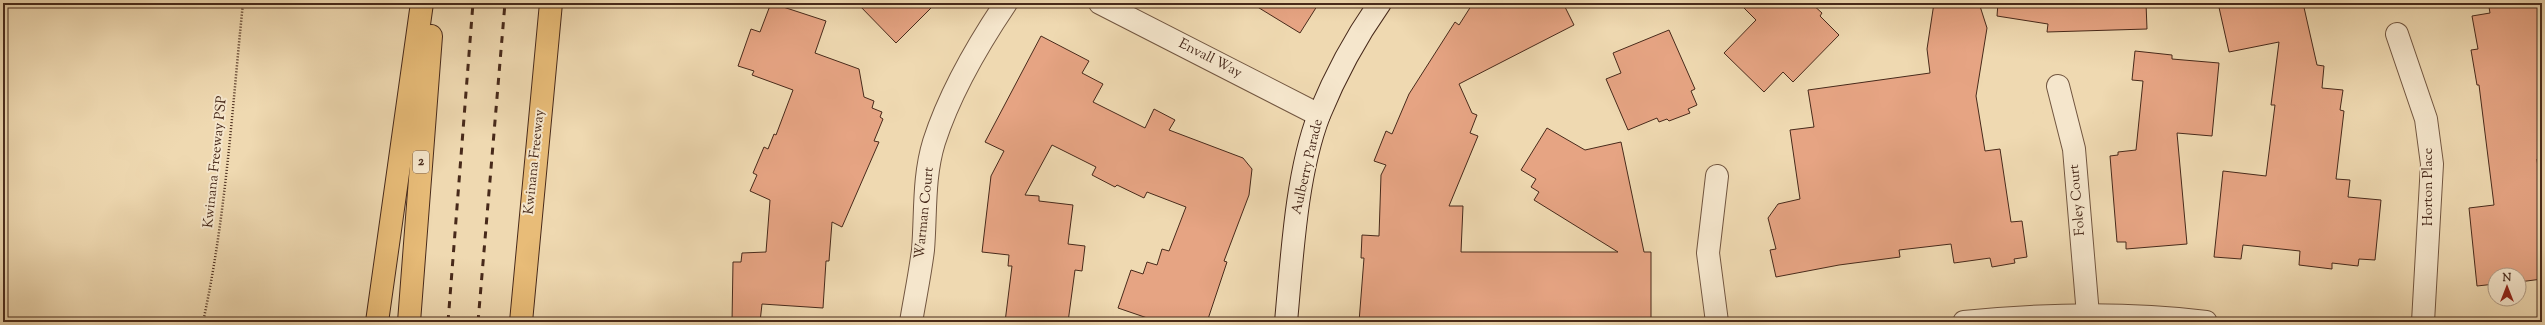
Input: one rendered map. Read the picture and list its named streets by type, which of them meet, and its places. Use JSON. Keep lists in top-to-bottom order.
{
  "streets": {
    "highway": ["2", "Kwinana Freeway"],
    "street": [
      "Envall Way",
      "Aulberry Parade",
      "Horton Place",
      "Foley Court",
      "Warman Court"
    ],
    "path": ["Kwinana Freeway PSP"]
  },
  "crossings": [
    ["Envall Way", "Aulberry Parade"]
  ],
  "north": "top"
}
